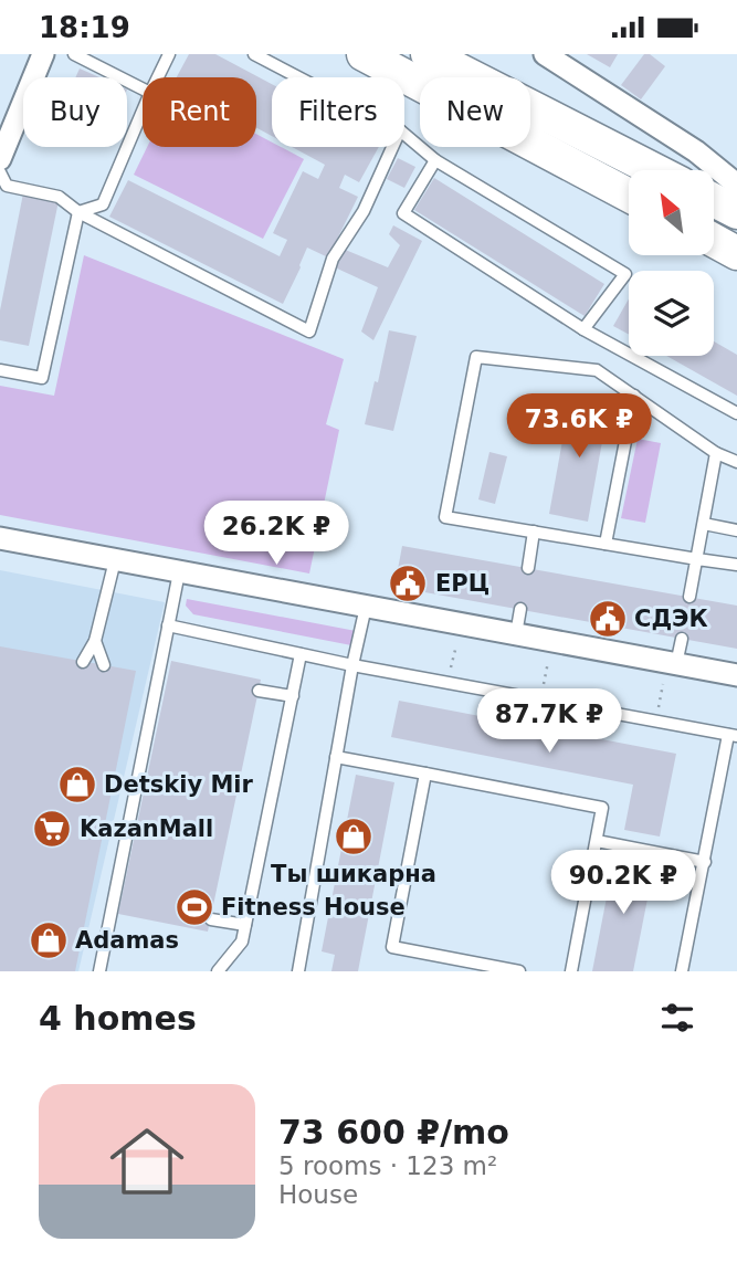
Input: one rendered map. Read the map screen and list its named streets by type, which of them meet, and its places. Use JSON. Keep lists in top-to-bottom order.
{
  "places": {
    "public building": ["ЕРЦ", "СДЭК"],
    "shop": ["Detskiy Mir", "Ты шикарна", "Adamas"],
    "supermarket": ["KazanMall"],
    "sports": ["Fitness House"]
  },
  "north": "top left",
  "page": {
    "status": "18:19",
    "chip": [
      "Buy",
      "Rent",
      "Filters",
      "New"
    ],
    "price": [
      "73.6K ₽",
      "26.2K ₽",
      "87.7K ₽",
      "90.2K ₽"
    ],
    "heading": "4 homes",
    "list": [
      {
        "name": "73 600 ₽/mo",
        "note": "5 rooms · 123 m² · House"
      }
    ]
  }
}
